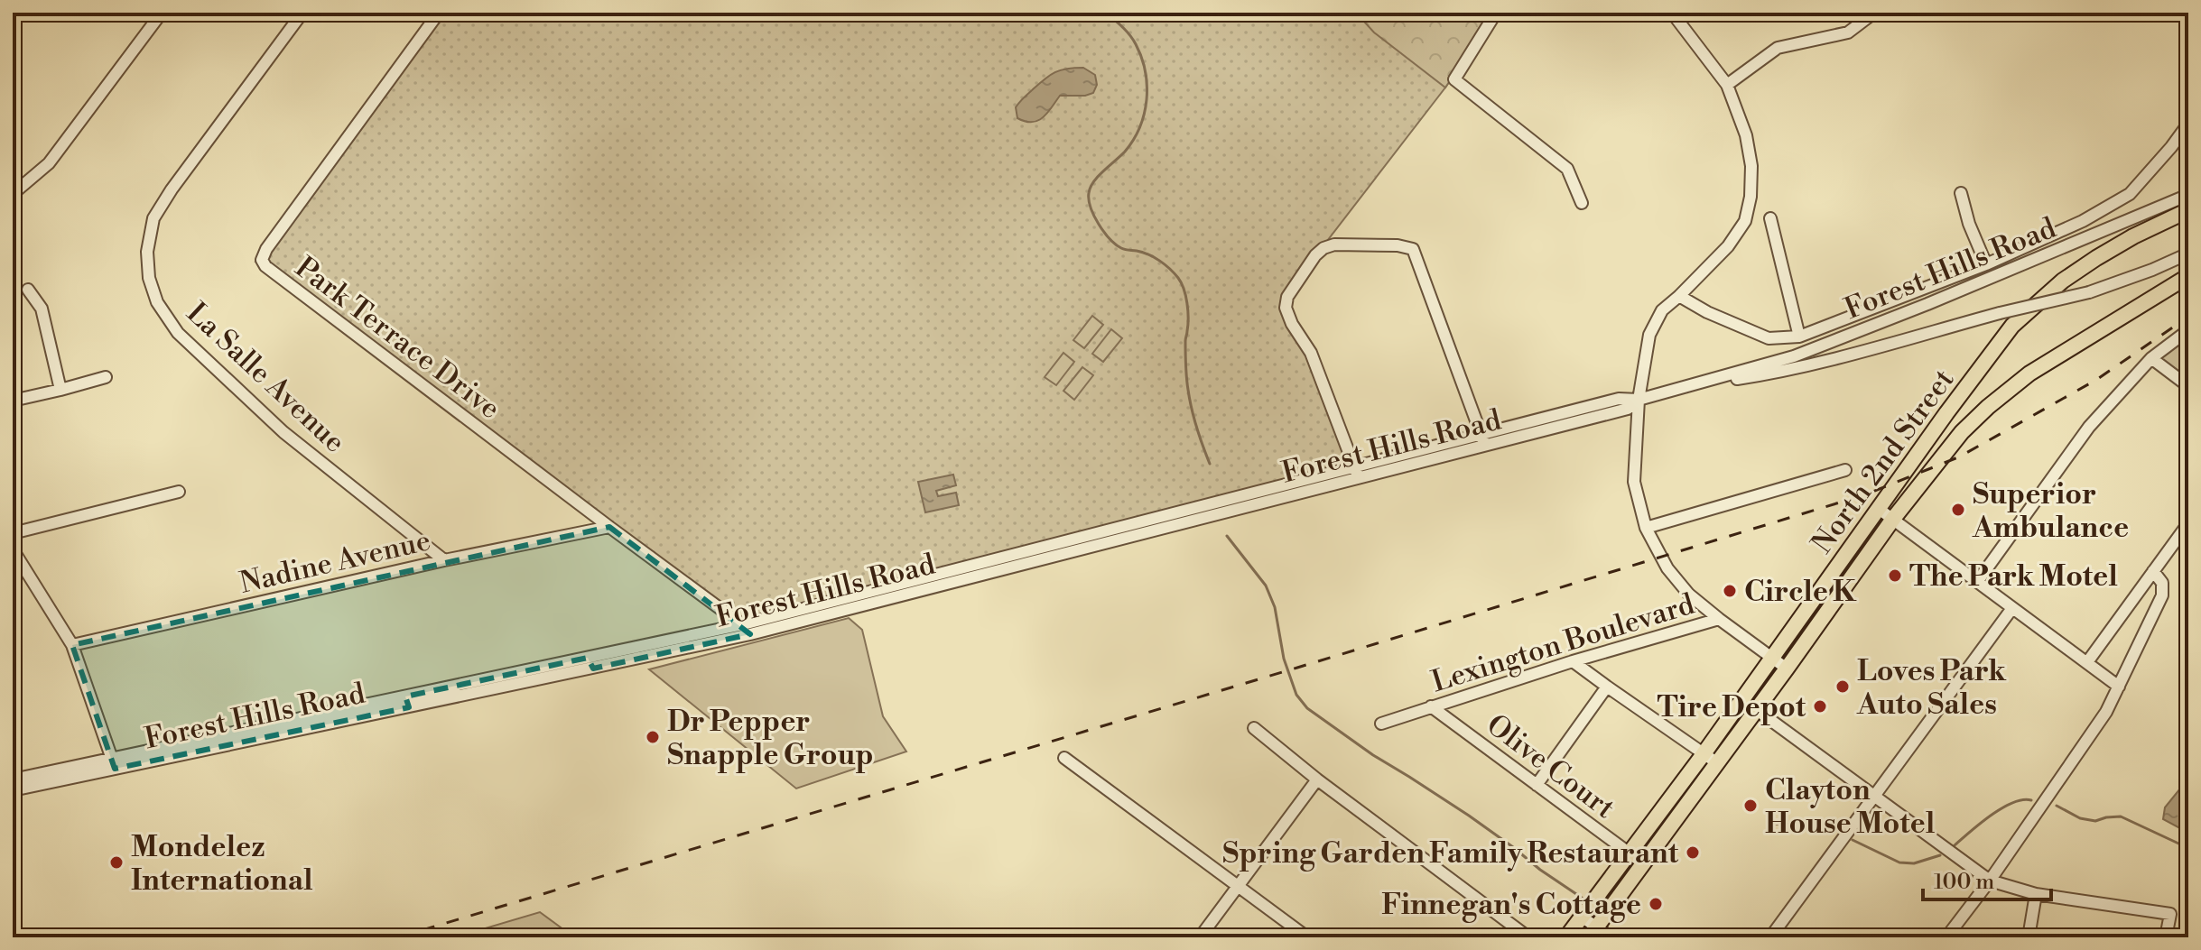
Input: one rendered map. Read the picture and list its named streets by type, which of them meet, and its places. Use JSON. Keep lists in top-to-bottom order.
{
  "streets": {
    "main road": ["North 2nd Street"],
    "street": [
      "Forest Hills Road",
      "Park Terrace Drive",
      "La Salle Avenue",
      "Nadine Avenue",
      "Lexington Boulevard",
      "Olive Court"
    ]
  },
  "crossings": [
    ["Forest Hills Road", "Park Terrace Drive"],
    ["Park Terrace Drive", "Nadine Avenue"],
    ["La Salle Avenue", "Nadine Avenue"],
    ["North 2nd Street", "Lexington Boulevard"],
    ["North 2nd Street", "Olive Court"],
    ["Lexington Boulevard", "Olive Court"]
  ],
  "places": [
    "Superior Ambulance",
    "The Park Motel",
    "Circle K",
    "Loves Park Auto Sales",
    "Tire Depot",
    "Dr Pepper Snapple Group",
    "Clayton House Motel",
    "Spring Garden Family Restaurant",
    "Mondelez International",
    "Finnegan's Cottage"
  ],
  "scale_bar": "100 m"
}
